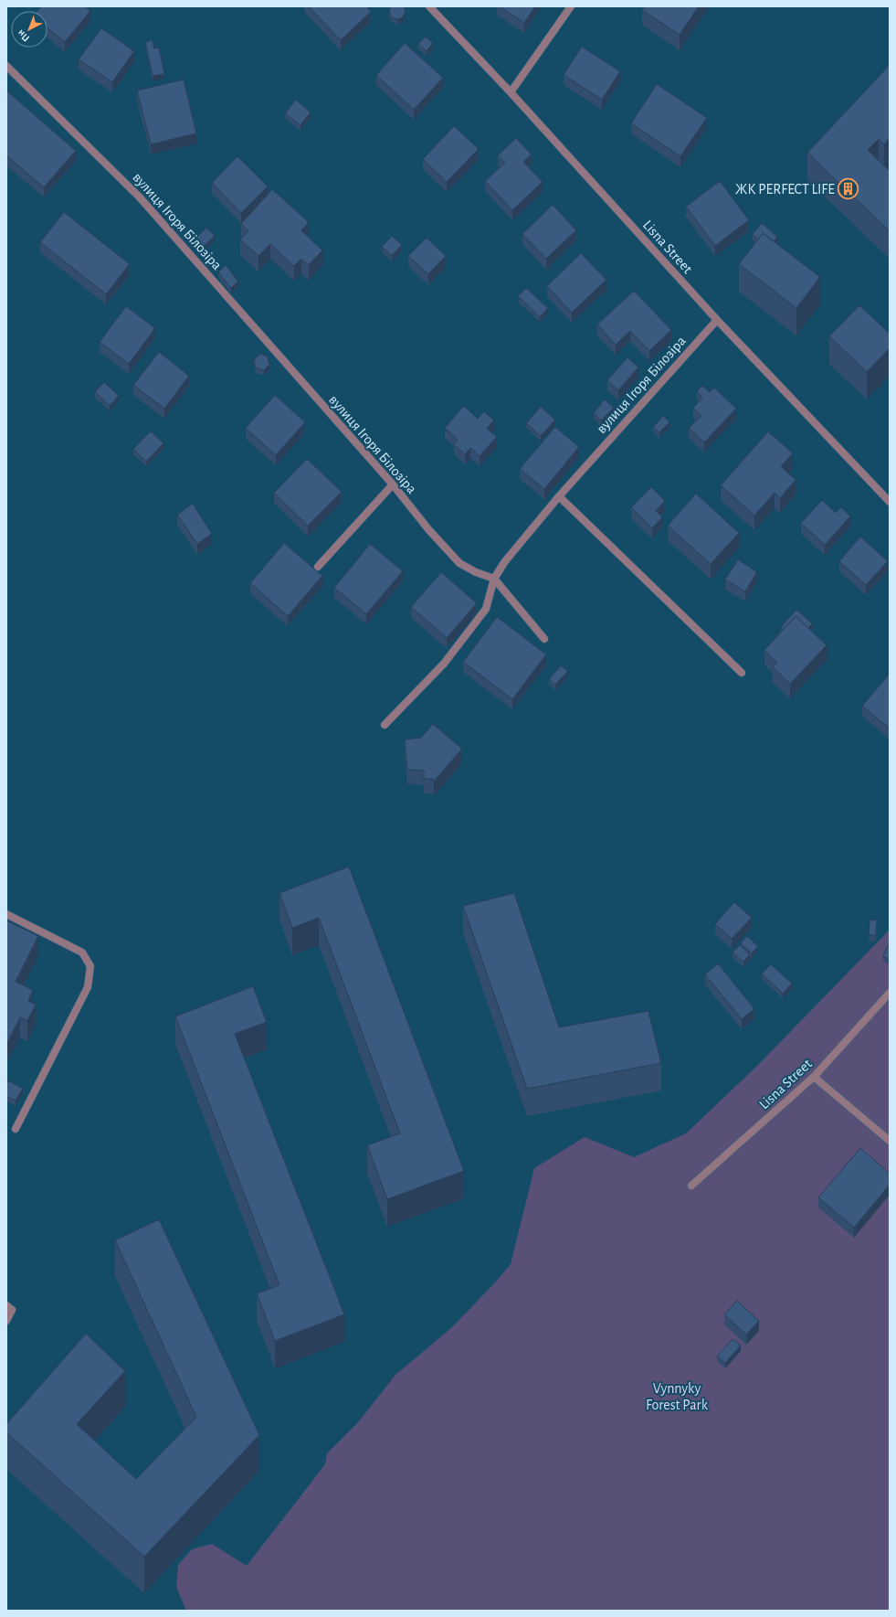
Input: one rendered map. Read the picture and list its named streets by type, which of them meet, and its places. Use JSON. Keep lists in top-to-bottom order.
{
  "streets": {
    "street": ["вулиця Ігоря Білозіра", "Lisna Street"]
  },
  "crossings": [
    ["вулиця Ігоря Білозіра", "Lisna Street"]
  ],
  "parks": ["Vynnyky Forest Park"],
  "places": {
    "building": ["ЖК PERFECT LIFE"]
  },
  "north": "bottom left"
}
